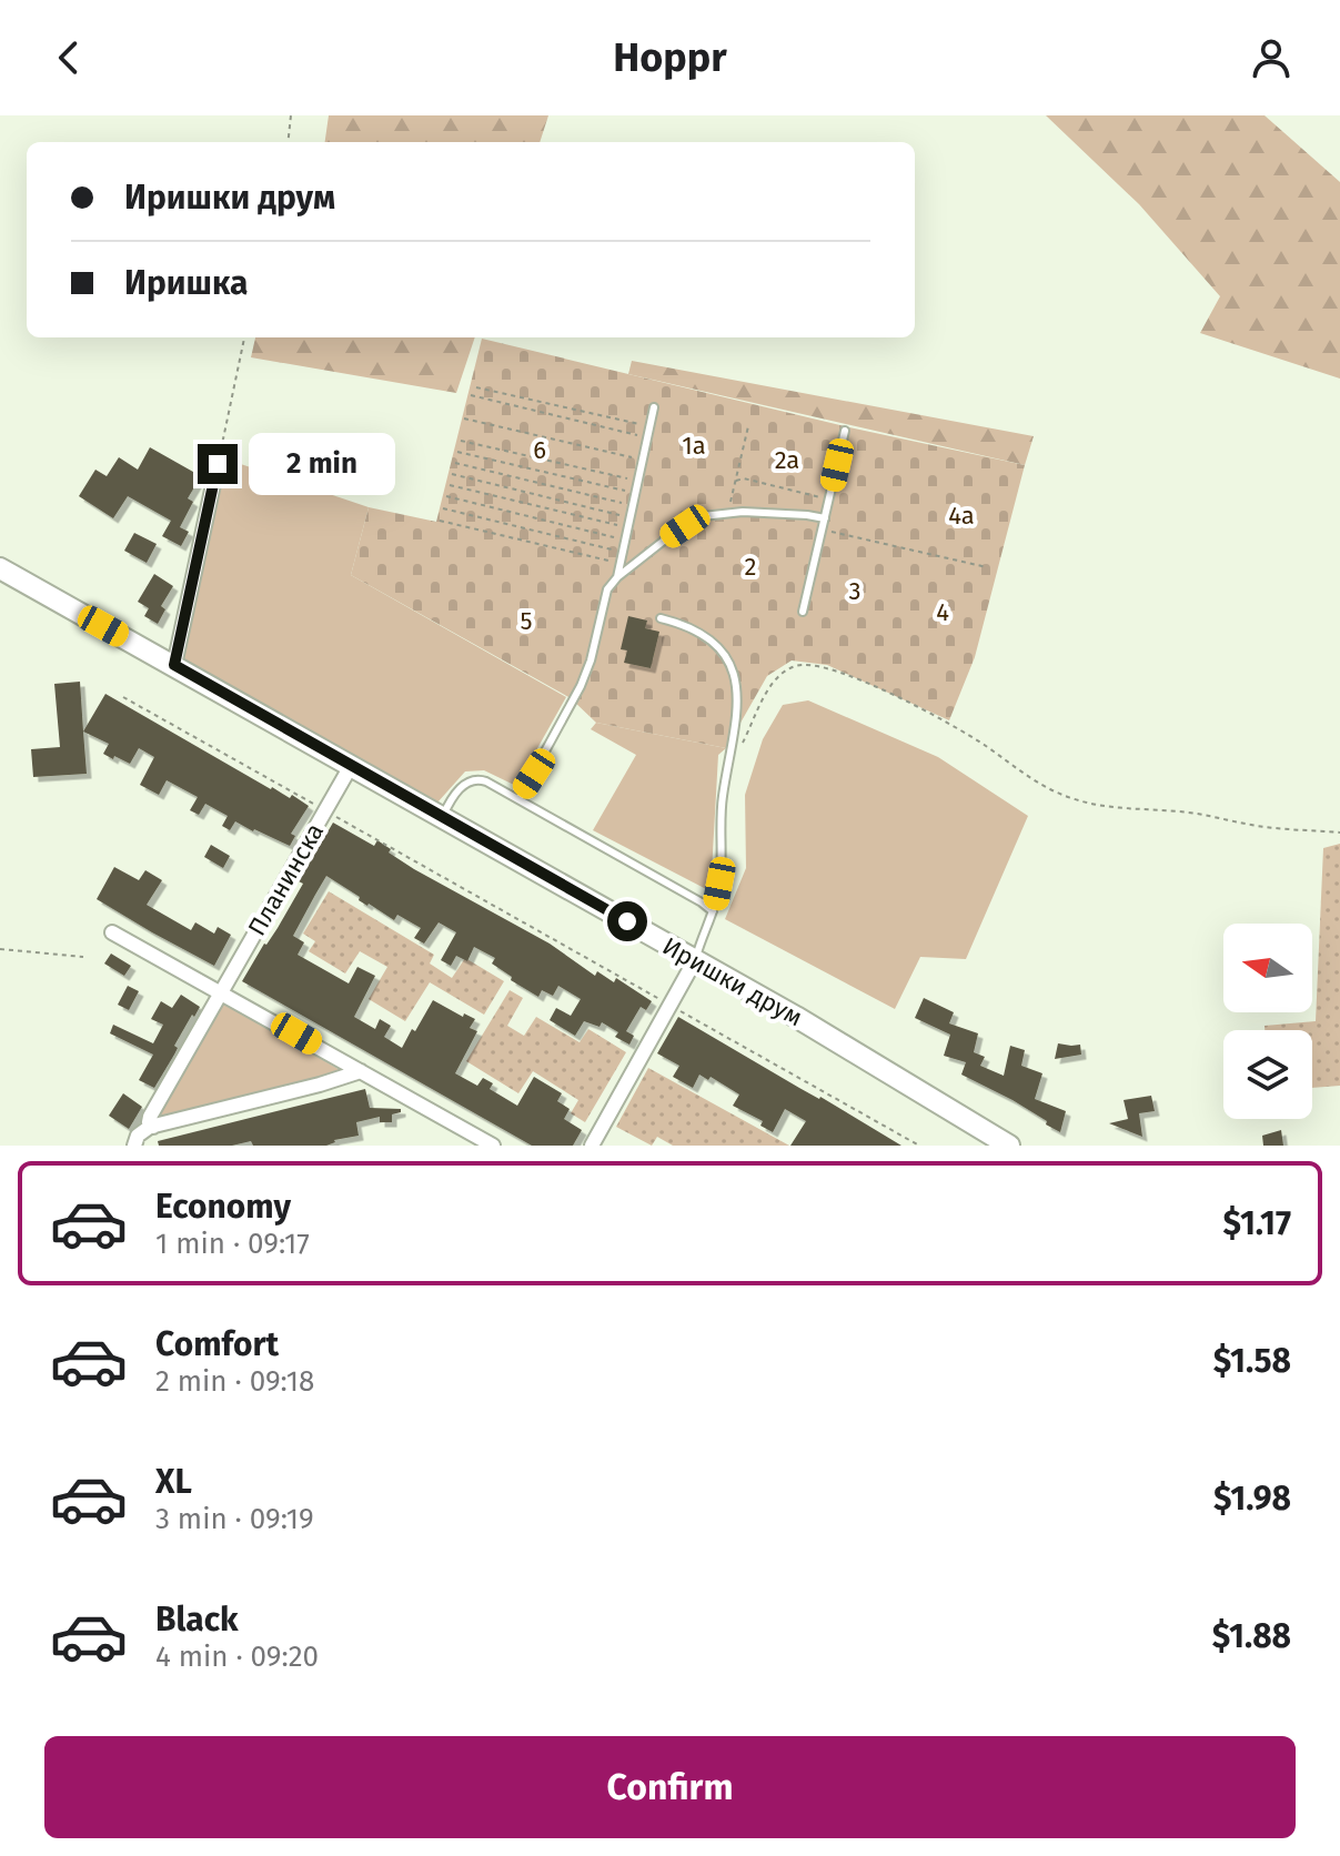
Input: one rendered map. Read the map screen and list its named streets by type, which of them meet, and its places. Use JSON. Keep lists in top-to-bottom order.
{
  "streets": {
    "street": ["Планинска", "Иришки друм"]
  },
  "crossings": [
    ["Планинска", "Иришки друм"]
  ],
  "parks": [
    "1a",
    "6",
    "2a",
    "4a",
    "2",
    "3",
    "4",
    "5"
  ],
  "north": "left",
  "page": {
    "header": "Hoppr",
    "banner": ["Иришки друм", "Иришка"],
    "bubble": "2 min",
    "list": [
      {
        "name": "Economy",
        "note": "1 min · 09:17",
        "value": "$1.17"
      },
      {
        "name": "Comfort",
        "note": "2 min · 09:18",
        "value": "$1.58"
      },
      {
        "name": "XL",
        "note": "3 min · 09:19",
        "value": "$1.98"
      },
      {
        "name": "Black",
        "note": "4 min · 09:20",
        "value": "$1.88"
      }
    ],
    "buttons": "Confirm"
  }
}
